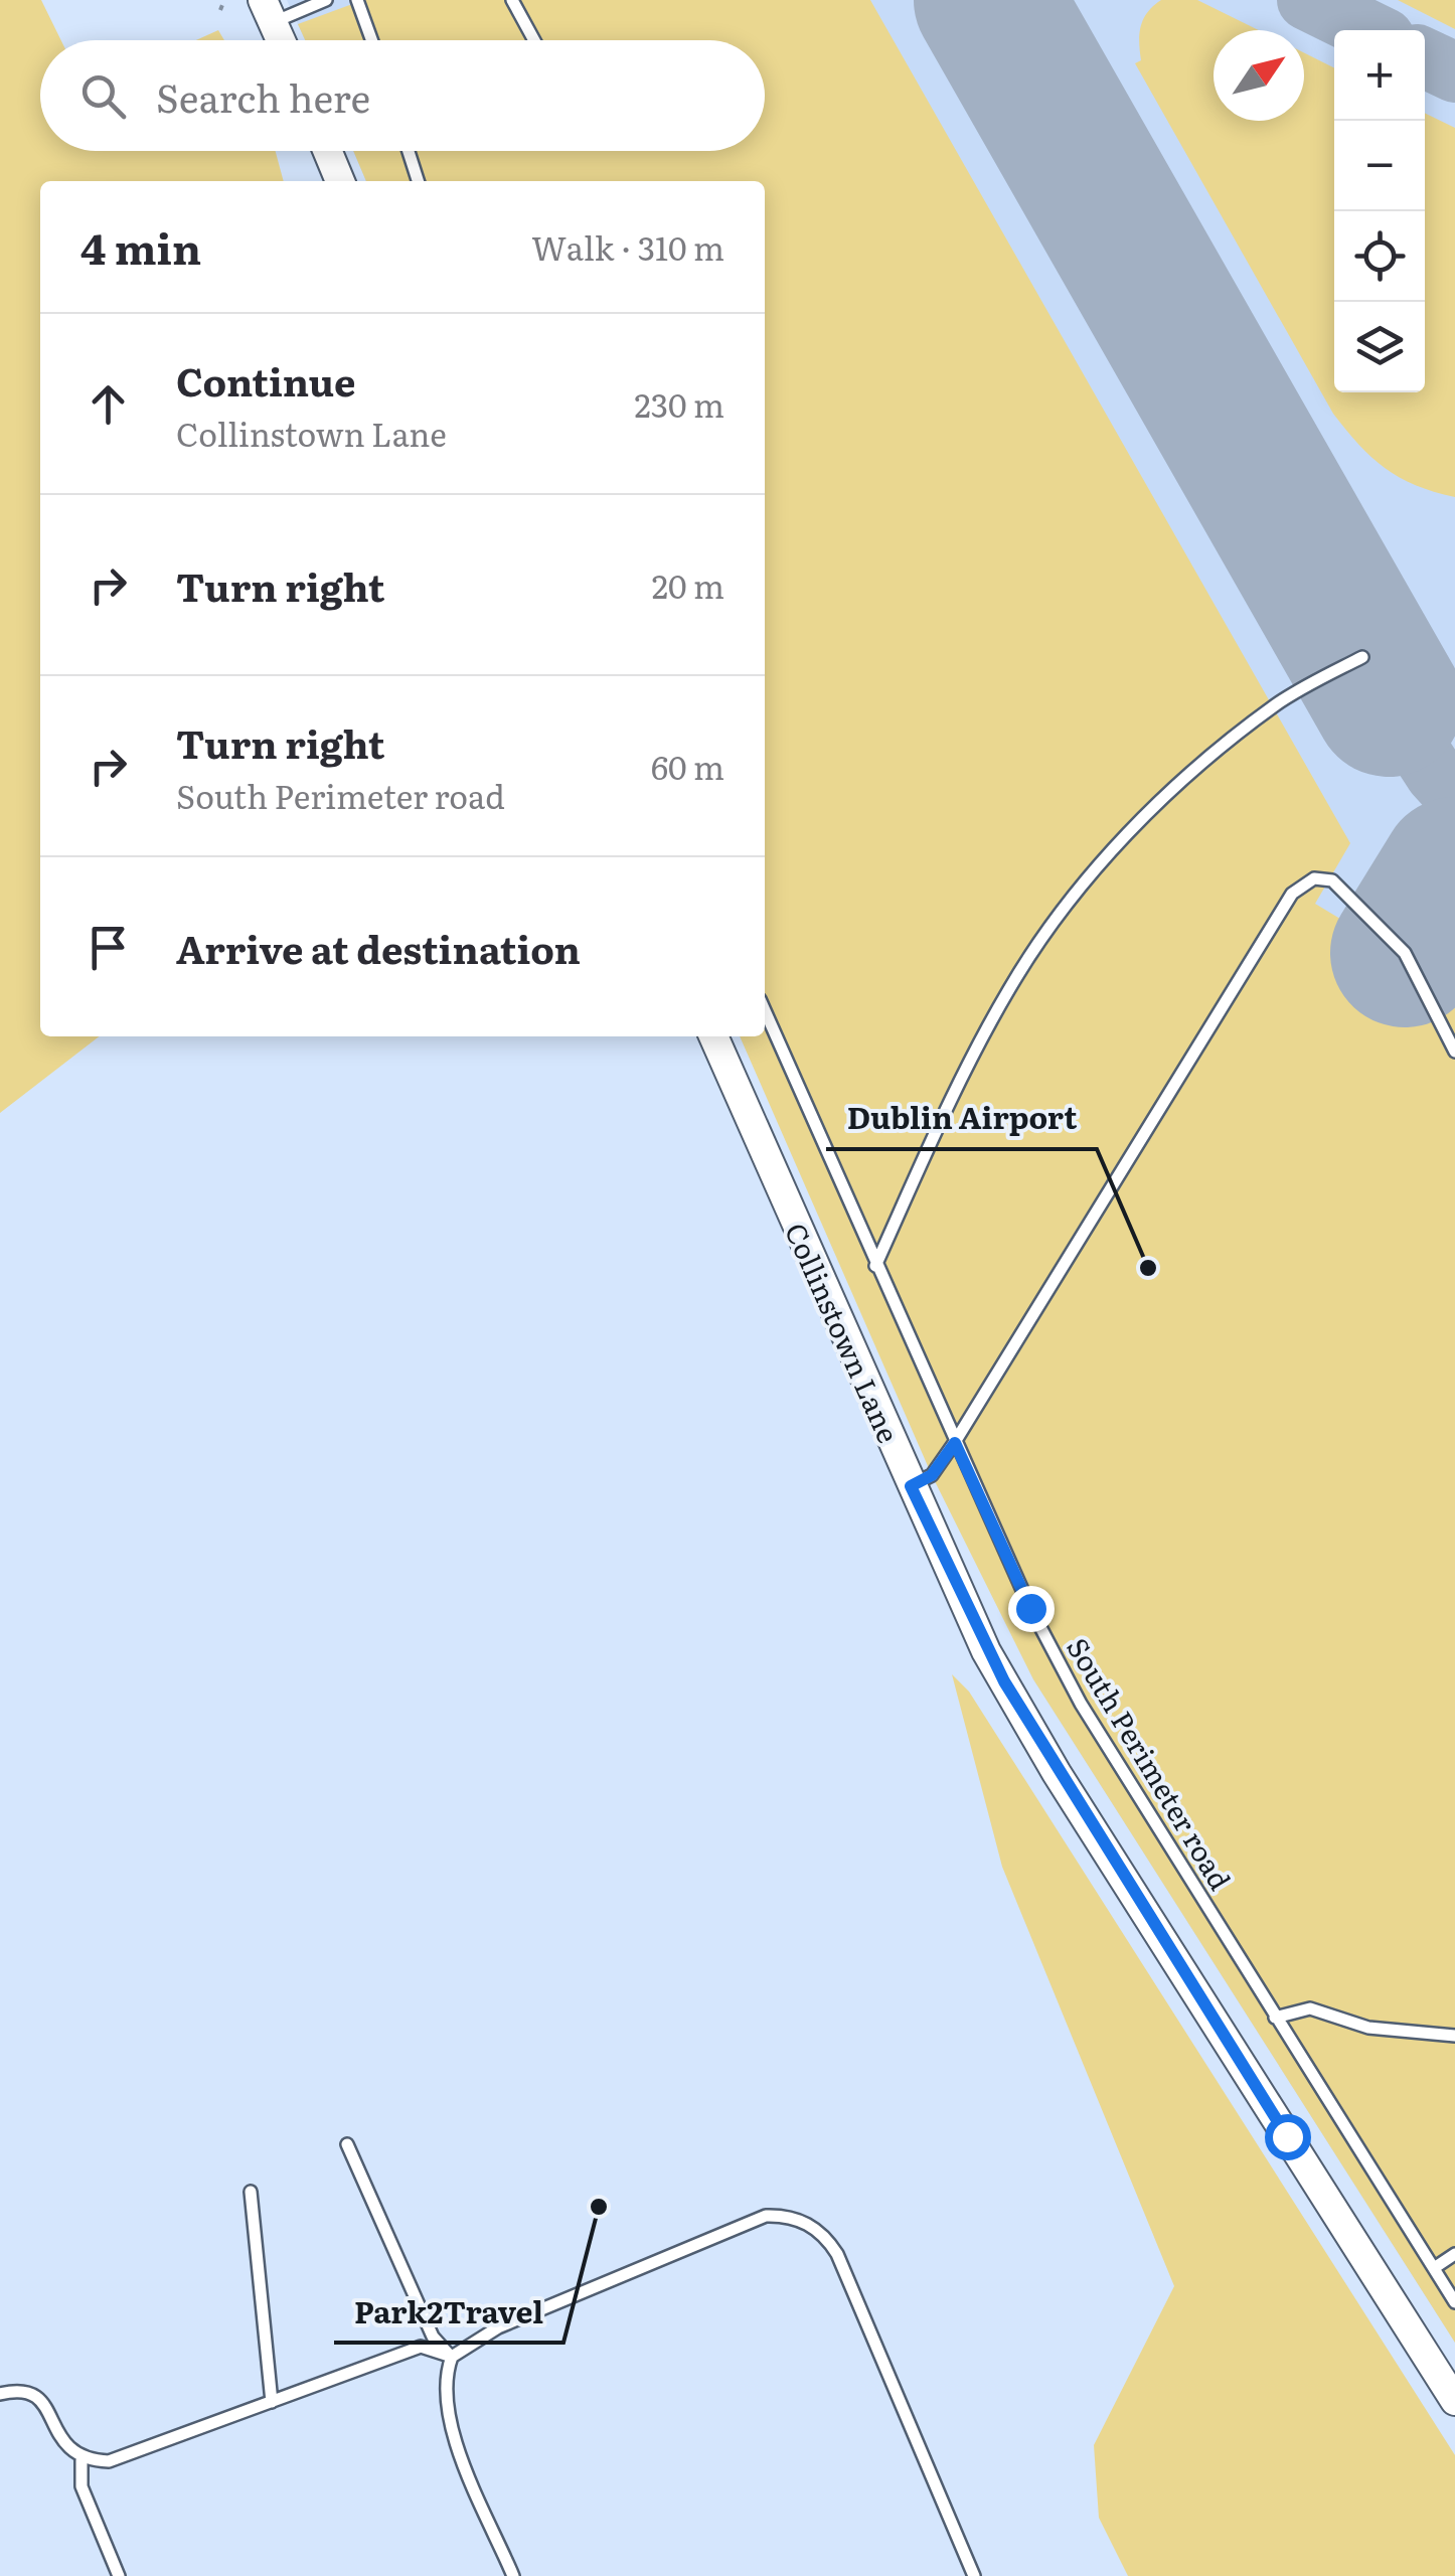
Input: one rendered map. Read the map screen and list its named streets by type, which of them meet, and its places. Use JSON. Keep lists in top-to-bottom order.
{
  "streets": {
    "street": ["Collinstown Lane"],
    "lane": ["South Perimeter road"]
  },
  "places": ["Dublin Airport", "Park2Travel"],
  "north": "top right",
  "page": {
    "map_buttons": ["+", "−"],
    "search": "Search here",
    "heading": ["4 min", "Walk · 310 m"],
    "list": [
      ["Continue", "Collinstown Lane", "230 m"],
      ["Turn right", "20 m"],
      ["Turn right", "South Perimeter road", "60 m"],
      "Arrive at destination"
    ]
  }
}
